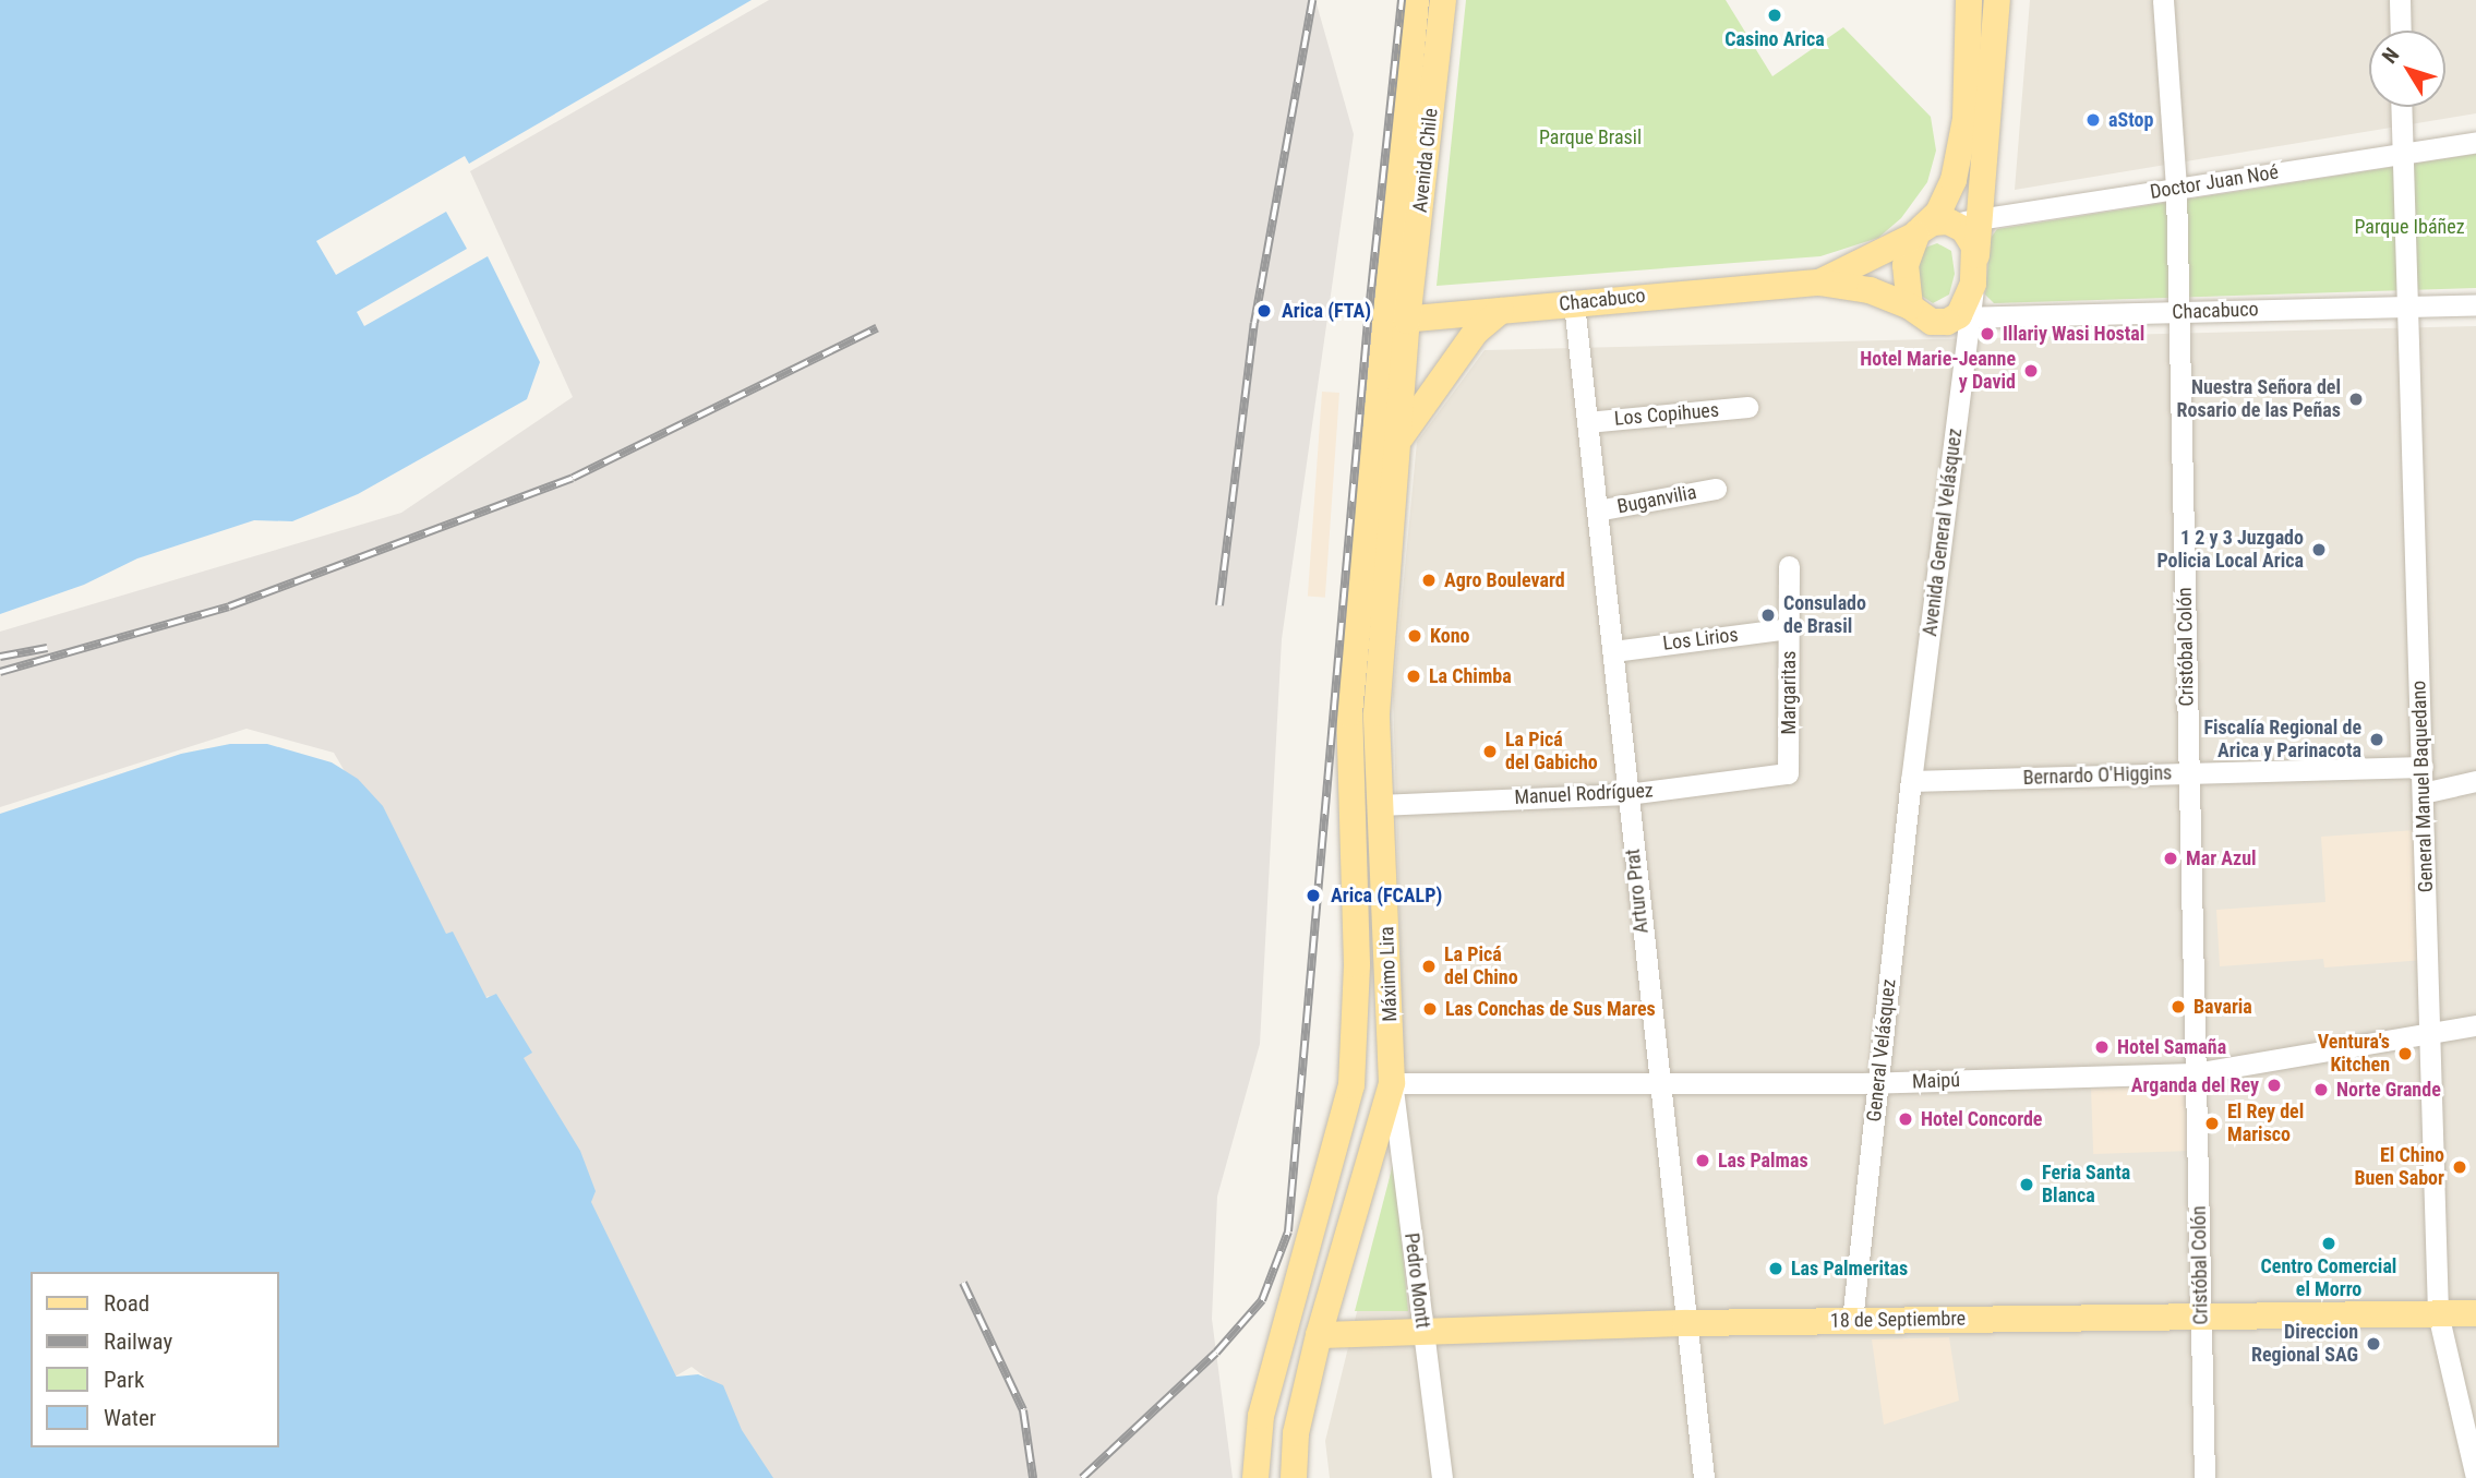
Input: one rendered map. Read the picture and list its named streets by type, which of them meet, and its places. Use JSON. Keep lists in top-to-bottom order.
{
  "streets": {
    "main road": [
      "Avenida Chile",
      "Chacabuco",
      "Máximo Lira",
      "18 de Septiembre"
    ],
    "street": [
      "Doctor Juan Noé",
      "Los Copihues",
      "Buganvilia",
      "Avenida General Velásquez",
      "Los Lirios",
      "Cristóbal Colón",
      "Margaritas",
      "Bernardo O'Higgins",
      "General Manuel Baquedano",
      "Manuel Rodríguez",
      "Arturo Prat",
      "General Velásquez",
      "Maipú",
      "Pedro Montt"
    ]
  },
  "crossings": [
    ["Avenida Chile", "Chacabuco"],
    ["Avenida Chile", "Máximo Lira"],
    ["Doctor Juan Noé", "Chacabuco"],
    ["Doctor Juan Noé", "Avenida General Velásquez"],
    ["Doctor Juan Noé", "Cristóbal Colón"],
    ["Doctor Juan Noé", "General Manuel Baquedano"],
    ["Chacabuco", "Avenida General Velásquez"],
    ["Chacabuco", "Cristóbal Colón"],
    ["Chacabuco", "General Manuel Baquedano"],
    ["Chacabuco", "Arturo Prat"],
    ["Chacabuco", "Máximo Lira"],
    ["Los Copihues", "Arturo Prat"],
    ["Buganvilia", "Arturo Prat"],
    ["Avenida General Velásquez", "Bernardo O'Higgins"],
    ["Avenida General Velásquez", "General Velásquez"],
    ["Los Lirios", "Margaritas"],
    ["Los Lirios", "Arturo Prat"],
    ["Cristóbal Colón", "Bernardo O'Higgins"],
    ["Cristóbal Colón", "Maipú"],
    ["Cristóbal Colón", "18 de Septiembre"],
    ["Margaritas", "Manuel Rodríguez"],
    ["Bernardo O'Higgins", "General Manuel Baquedano"],
    ["Bernardo O'Higgins", "General Velásquez"],
    ["General Manuel Baquedano", "Maipú"],
    ["General Manuel Baquedano", "18 de Septiembre"],
    ["Manuel Rodríguez", "Arturo Prat"],
    ["Manuel Rodríguez", "Máximo Lira"],
    ["Arturo Prat", "Maipú"],
    ["Arturo Prat", "18 de Septiembre"],
    ["Máximo Lira", "Maipú"],
    ["Máximo Lira", "Pedro Montt"],
    ["Máximo Lira", "18 de Septiembre"],
    ["General Velásquez", "Maipú"],
    ["General Velásquez", "18 de Septiembre"],
    ["Maipú", "Pedro Montt"],
    ["Pedro Montt", "18 de Septiembre"]
  ],
  "parks": ["Parque Brasil", "Parque Ibáñez"],
  "places": [
    "Casino Arica",
    "aStop",
    "Arica (FTA)",
    "Illariy Wasi Hostal",
    "Hotel Marie-Jeanne y David",
    "Nuestra Señora del Rosario de las Peñas",
    "1 2 y 3 Juzgado Policia Local Arica",
    "Agro Boulevard",
    "Consulado de Brasil",
    "Kono",
    "La Chimba",
    "Fiscalía Regional de Arica y Parinacota",
    "La Picá del Gabicho",
    "Mar Azul",
    "Arica (FCALP)",
    "La Picá del Chino",
    "Bavaria",
    "Las Conchas de Sus Mares",
    "Hotel Samaña",
    "Ventura's Kitchen",
    "Arganda del Rey",
    "Norte Grande",
    "Hotel Concorde",
    "El Rey del Marisco",
    "Las Palmas",
    "El Chino Buen Sabor",
    "Feria Santa Blanca",
    "Centro Comercial el Morro",
    "Las Palmeritas",
    "Direccion Regional SAG"
  ],
  "legend": [
    "Road",
    "Railway",
    "Park",
    "Water"
  ],
  "north": "top left"
}
